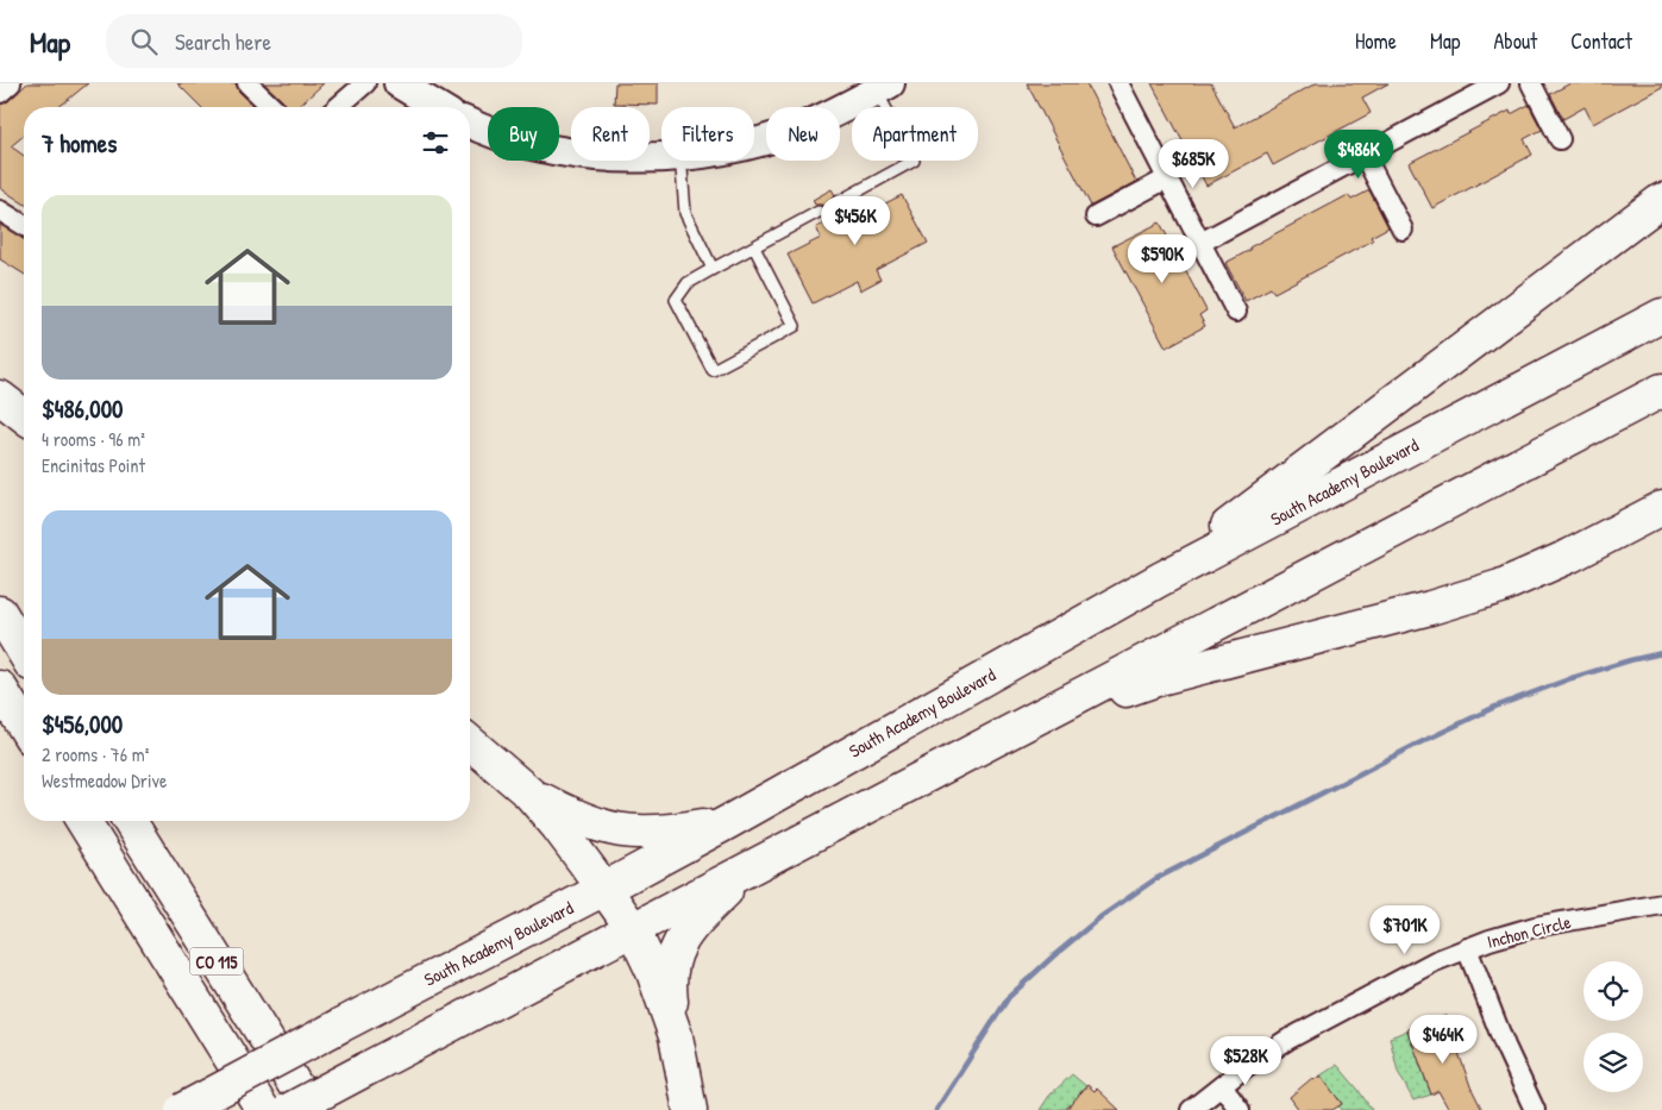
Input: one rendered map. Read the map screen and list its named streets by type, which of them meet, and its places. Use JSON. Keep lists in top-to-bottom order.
{
  "streets": {
    "highway": ["South Academy Boulevard", "CO 115"],
    "street": ["Inchon Circle"]
  },
  "page": {
    "header": "Map",
    "search": "Search here",
    "nav": [
      "Home",
      "Map",
      "About",
      "Contact"
    ],
    "chip": [
      "Buy",
      "Rent",
      "Filters",
      "New",
      "Apartment"
    ],
    "heading": "7 homes",
    "price": [
      "$486K",
      "$685K",
      "$456K",
      "$590K",
      "$701K",
      "$464K",
      "$528K"
    ],
    "list": [
      {
        "name": "$486,000",
        "note": "4 rooms · 96 m² · Encinitas Point"
      },
      {
        "name": "$456,000",
        "note": "2 rooms · 76 m² · Westmeadow Drive"
      }
    ]
  }
}
